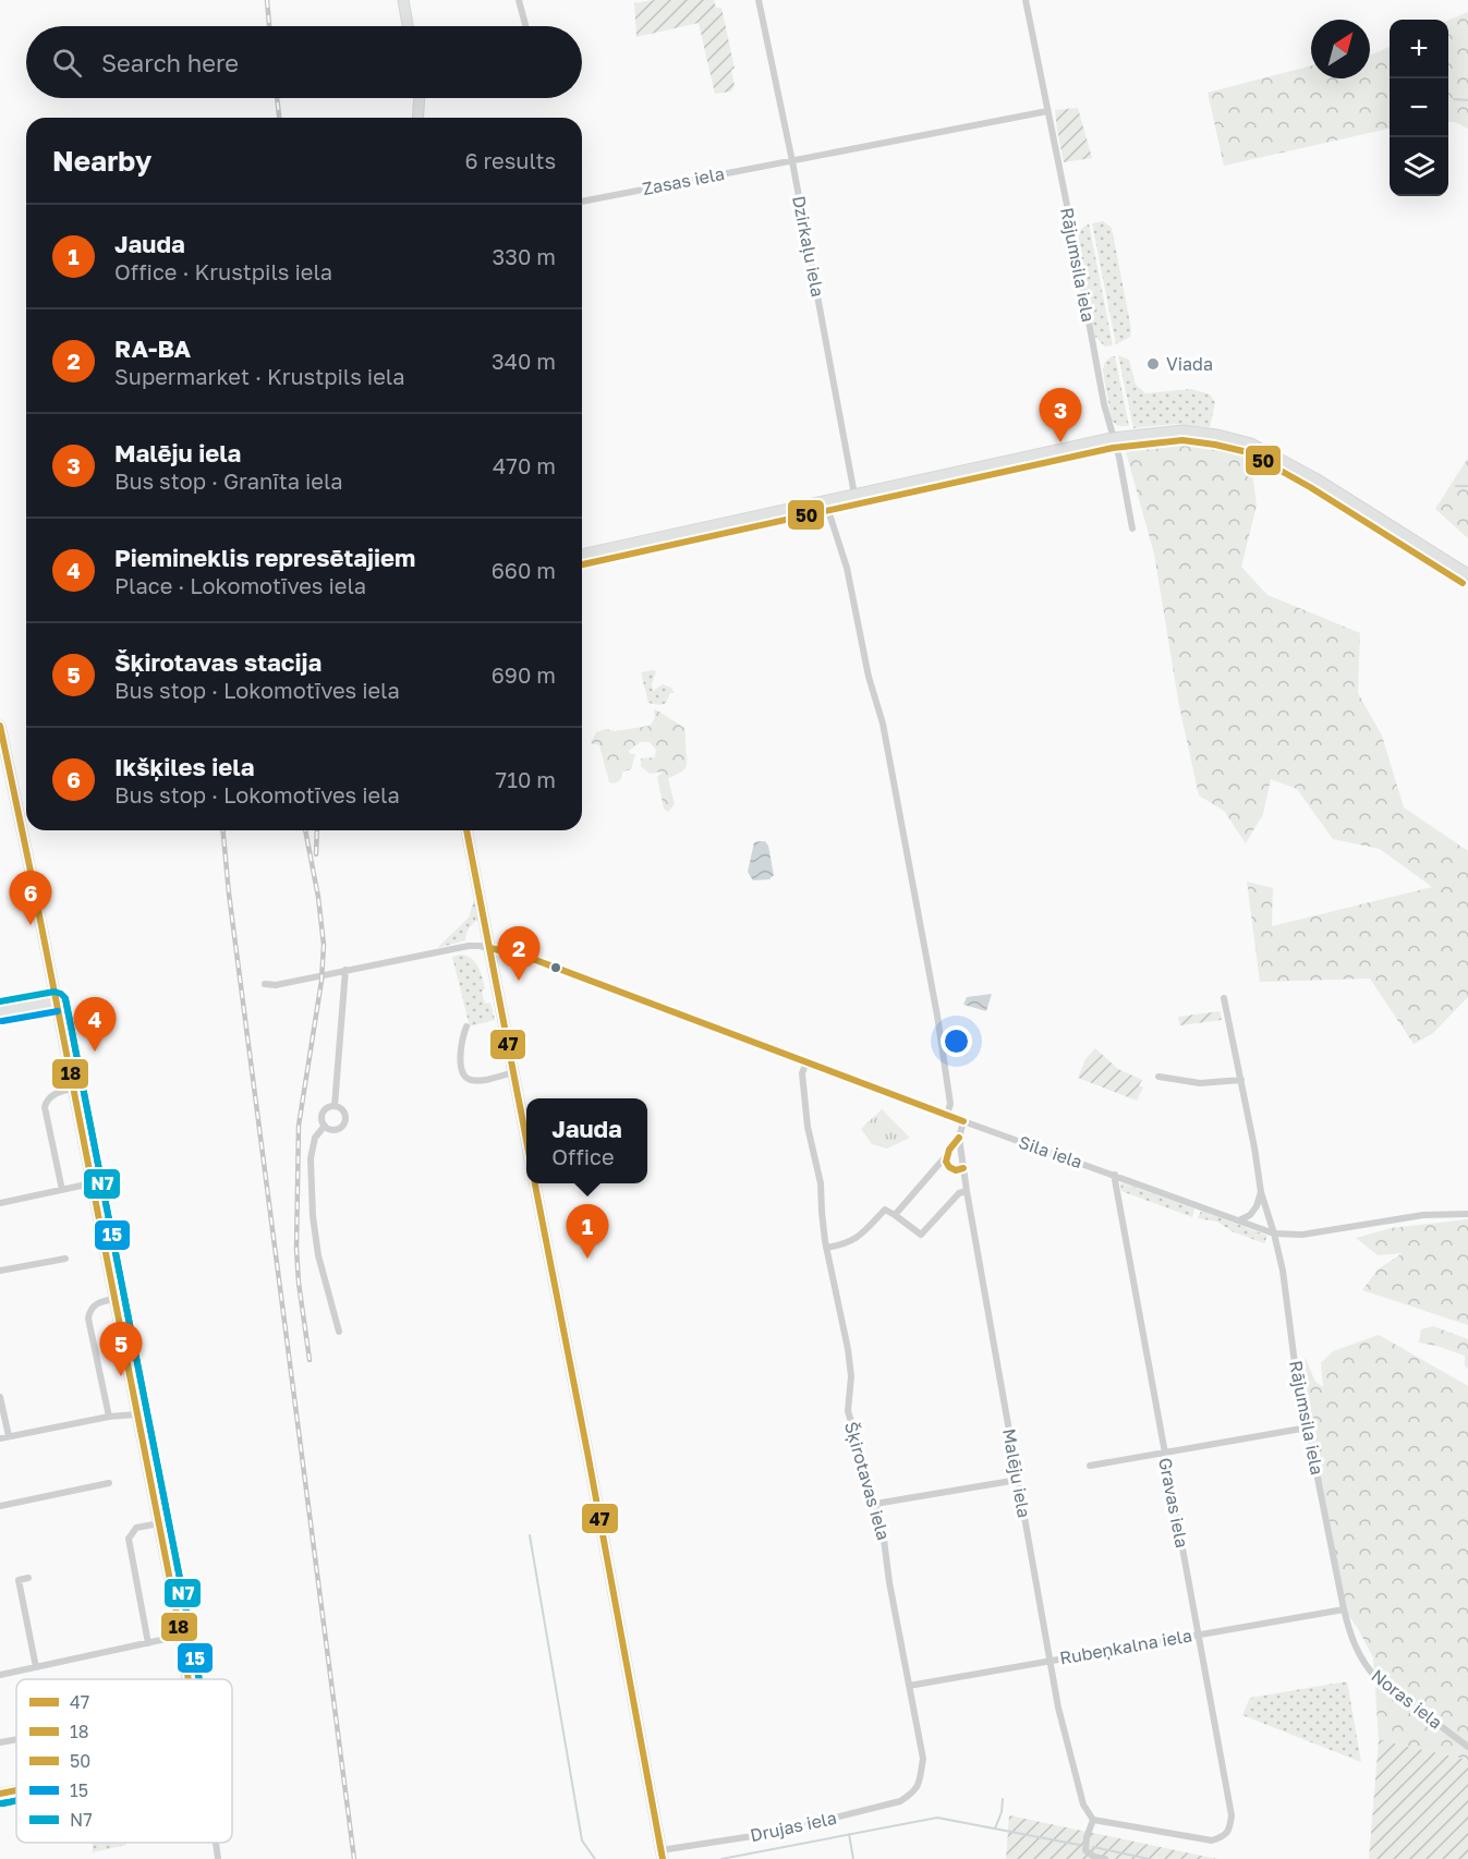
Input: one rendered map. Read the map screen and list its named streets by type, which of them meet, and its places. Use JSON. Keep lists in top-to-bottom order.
{
  "streets": {
    "street": [
      "Zasas iela",
      "Dzirkaļu iela",
      "Rājumsila iela",
      "Sila iela",
      "Malēju iela",
      "Šķirotavas iela",
      "Gravas iela",
      "Rubeņkalna iela",
      "Noras iela",
      "Drujas iela"
    ]
  },
  "crossings": [
    ["Zasas iela", "Dzirkaļu iela"],
    ["Zasas iela", "Rājumsila iela"],
    ["Rājumsila iela", "Sila iela"],
    ["Rājumsila iela", "Rubeņkalna iela"],
    ["Rājumsila iela", "Noras iela"],
    ["Sila iela", "Malēju iela"],
    ["Sila iela", "Šķirotavas iela"],
    ["Sila iela", "Gravas iela"],
    ["Malēju iela", "Gravas iela"],
    ["Malēju iela", "Rubeņkalna iela"],
    ["Šķirotavas iela", "Rubeņkalna iela"],
    ["Šķirotavas iela", "Drujas iela"],
    ["Gravas iela", "Rubeņkalna iela"]
  ],
  "places": ["Viada"],
  "lines": [
    "transit line 50",
    "transit line 18",
    "transit line 47",
    "transit line N7",
    "transit line 15"
  ],
  "legend": [
    "47",
    "18",
    "50",
    "15",
    "N7"
  ],
  "north": "top right",
  "page": {
    "map_buttons": ["+", "−"],
    "search": "Search here",
    "heading": ["Nearby", "6 results"],
    "list": [
      {
        "mark": "1",
        "name": "Jauda",
        "note": "Office · Krustpils iela",
        "value": "330 m"
      },
      {
        "mark": "2",
        "name": "RA-BA",
        "note": "Supermarket · Krustpils iela",
        "value": "340 m"
      },
      {
        "mark": "3",
        "name": "Malēju iela",
        "note": "Bus stop · Granīta iela",
        "value": "470 m"
      },
      {
        "mark": "4",
        "name": "Piemineklis represētajiem",
        "note": "Place · Lokomotīves iela",
        "value": "660 m"
      },
      {
        "mark": "5",
        "name": "Šķirotavas stacija",
        "note": "Bus stop · Lokomotīves iela",
        "value": "690 m"
      },
      {
        "mark": "6",
        "name": "Ikšķiles iela",
        "note": "Bus stop · Lokomotīves iela",
        "value": "710 m"
      }
    ],
    "pins": [
      "3",
      "6",
      "2",
      "4",
      "1",
      "5"
    ],
    "popup": ["Jauda", "Office"]
  }
}
